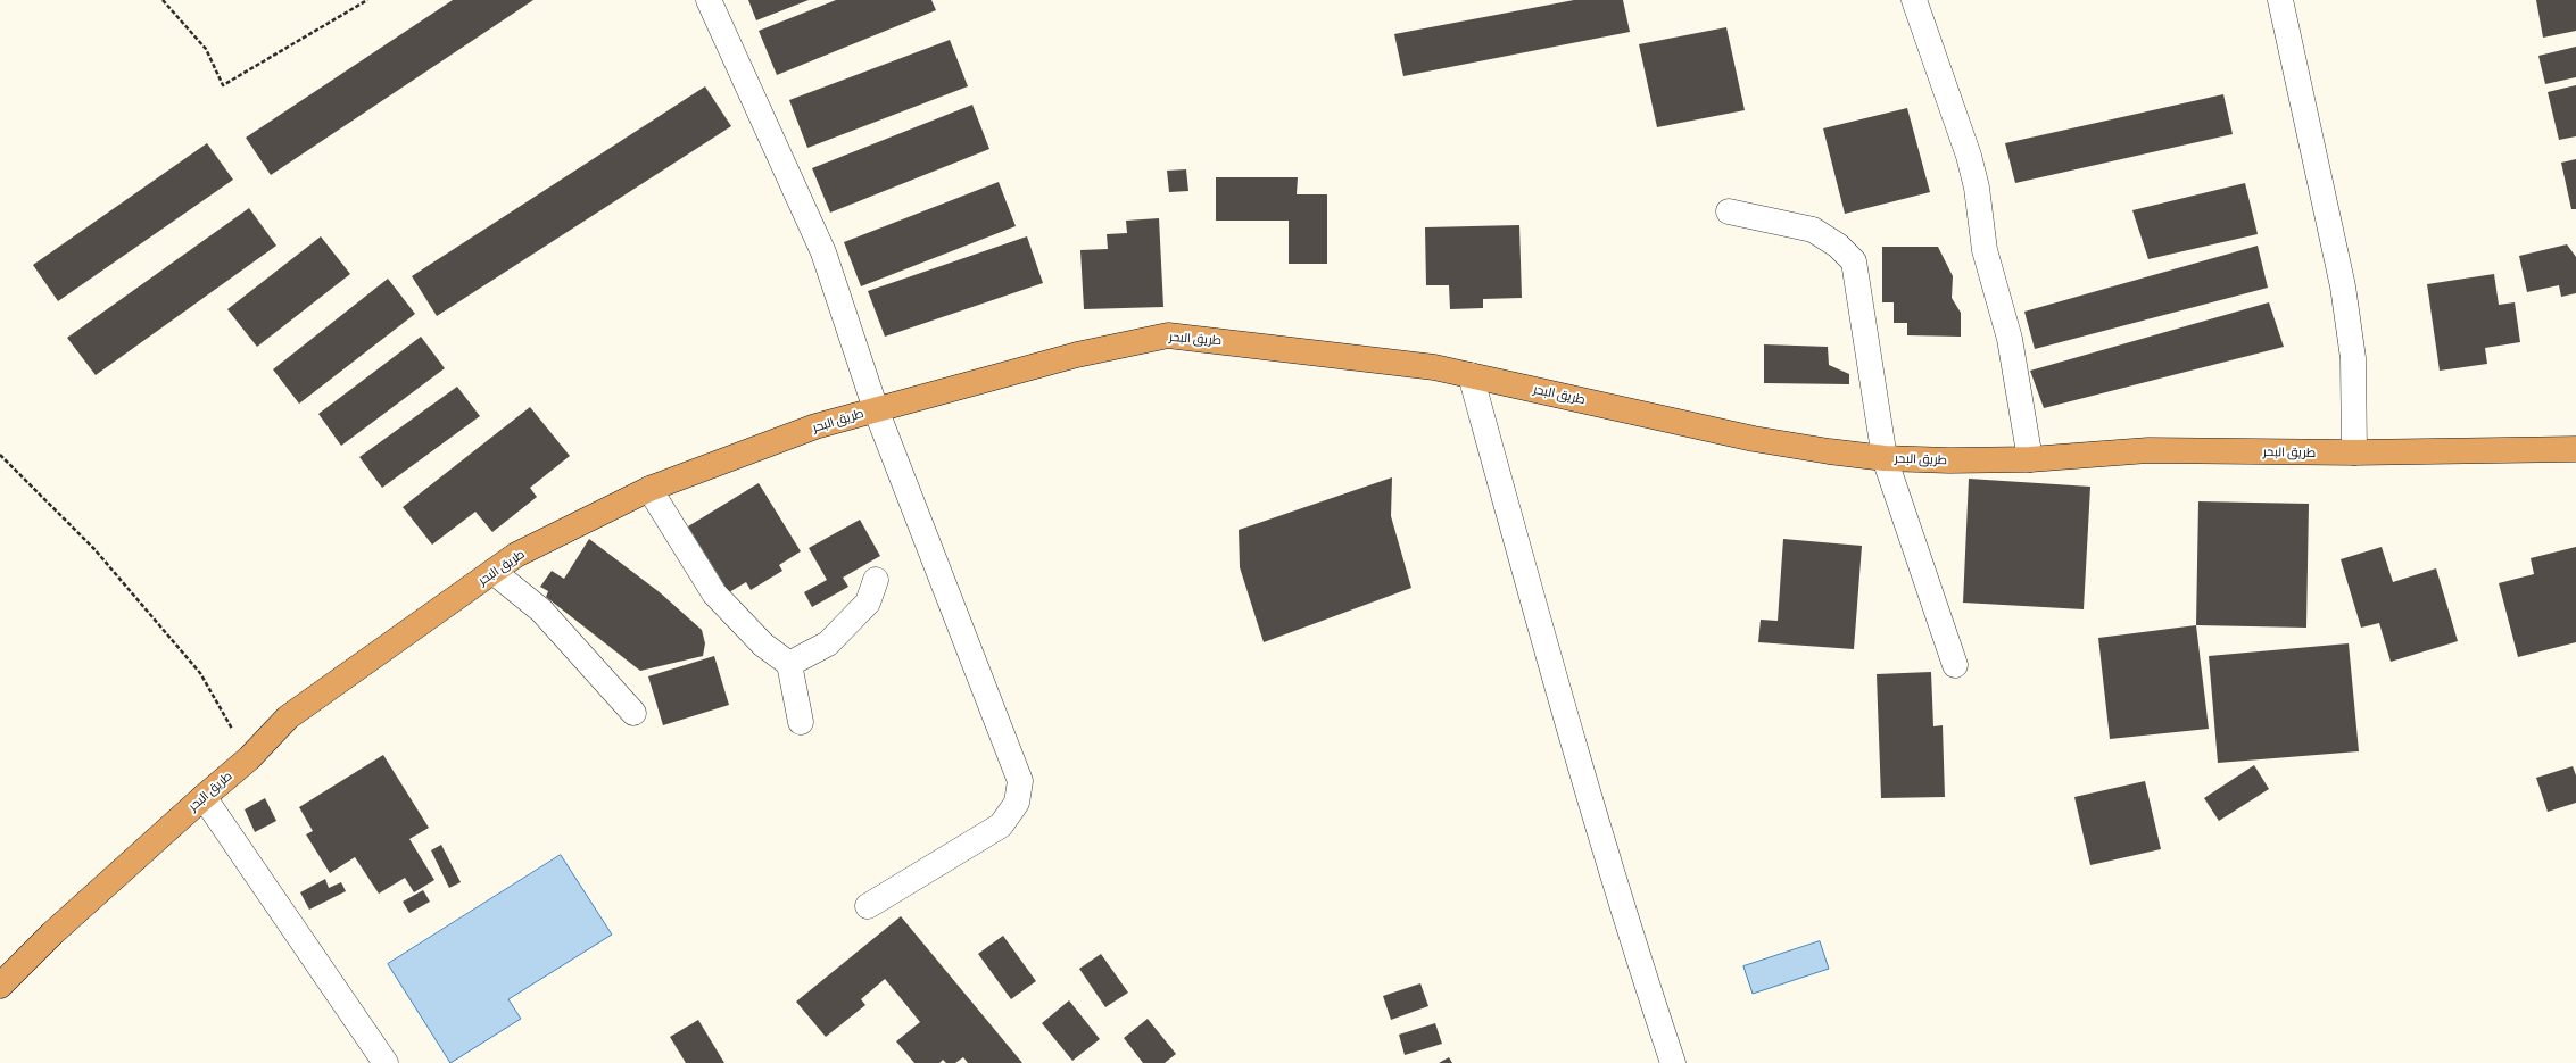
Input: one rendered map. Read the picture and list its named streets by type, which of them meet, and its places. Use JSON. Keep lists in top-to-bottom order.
{
  "streets": {
    "highway": ["طريق البحر"]
  }
}
